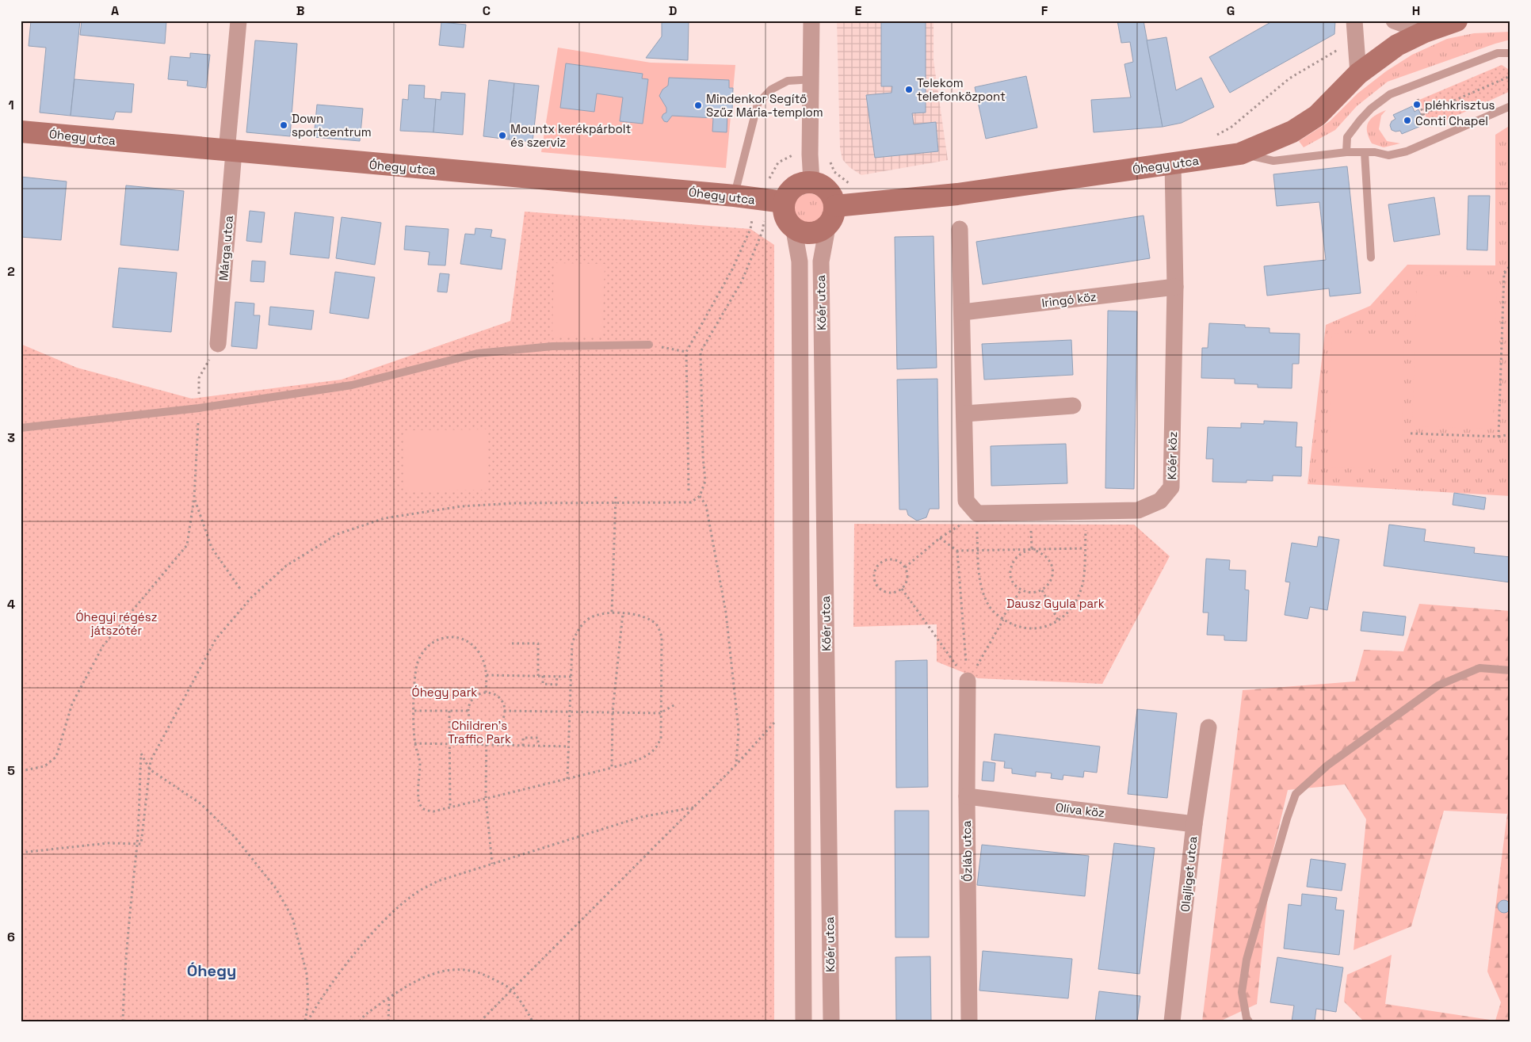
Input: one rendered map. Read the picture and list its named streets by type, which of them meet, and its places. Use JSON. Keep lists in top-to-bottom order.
{
  "streets": {
    "street": [
      "Óhegy utca",
      "Márga utca",
      "Iringó köz",
      "Kőér utca",
      "Kőér köz",
      "Olíva köz",
      "Őzláb utca",
      "Olajliget utca"
    ]
  },
  "crossings": [
    ["Óhegy utca", "Márga utca"],
    ["Óhegy utca", "Kőér utca"],
    ["Óhegy utca", "Kőér köz"],
    ["Iringó köz", "Kőér köz"],
    ["Olíva köz", "Őzláb utca"],
    ["Olíva köz", "Olajliget utca"]
  ],
  "districts": ["Óhegy"],
  "parks": [
    "Dausz Gyula park",
    "Óhegyi régész játszótér",
    "Óhegy park",
    "Children's Traffic Park"
  ],
  "places": [
    "Telekom telefonközpont",
    "pléhkrisztus",
    "Mindenkor Segítő Szűz Mária-templom",
    "Conti Chapel",
    "Down sportcentrum",
    "Mountx kerékpárbolt és szerviz"
  ],
  "grid": {
    "columns": [
      "A",
      "B",
      "C",
      "D",
      "E",
      "F",
      "G",
      "H"
    ],
    "rows": [
      "1",
      "2",
      "3",
      "4",
      "5",
      "6"
    ]
  }
}
